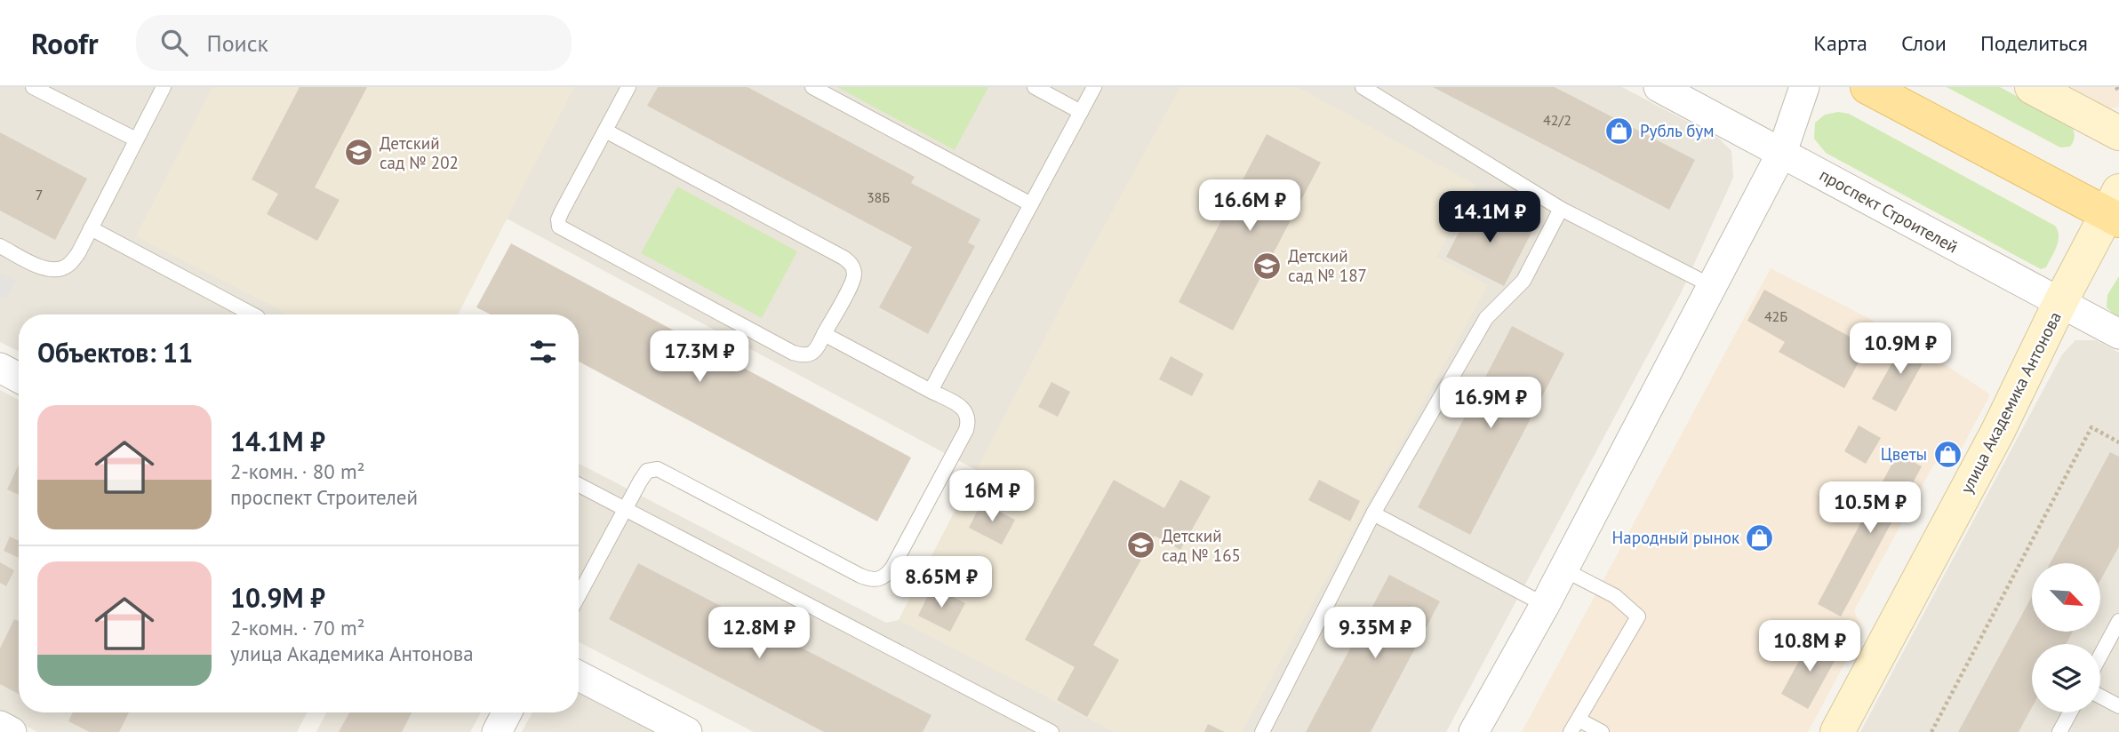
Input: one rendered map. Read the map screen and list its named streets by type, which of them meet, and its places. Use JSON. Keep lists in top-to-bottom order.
{
  "streets": {
    "main road": ["улица Академика Антонова"],
    "street": ["проспект Строителей"]
  },
  "crossings": [
    ["проспект Строителей", "улица Академика Антонова"]
  ],
  "places": {
    "shop": ["Рубль бум", "Цветы", "Народный рынок"],
    "school or university": ["Детский сад № 202", "Детский сад № 187", "Детский сад № 165"]
  },
  "house_numbers": [
    "42/2",
    "7",
    "38Б",
    "42Б"
  ],
  "north": "bottom right",
  "page": {
    "header": "Roofr",
    "search": "Поиск",
    "nav": ["Карта", "Слои", "Поделиться"],
    "price": [
      "16.6M ₽",
      "14.1M ₽",
      "10.9M ₽",
      "17.3M ₽",
      "16.9M ₽",
      "16M ₽",
      "10.5M ₽",
      "8.65M ₽",
      "12.8M ₽",
      "9.35M ₽",
      "10.8M ₽"
    ],
    "heading": "Объектов: 11",
    "list": [
      {
        "name": "14.1M ₽",
        "note": "2-комн. · 80 m² · проспект Строителей"
      },
      {
        "name": "10.9M ₽",
        "note": "2-комн. · 70 m² · улица Академика Антонова"
      }
    ]
  }
}
